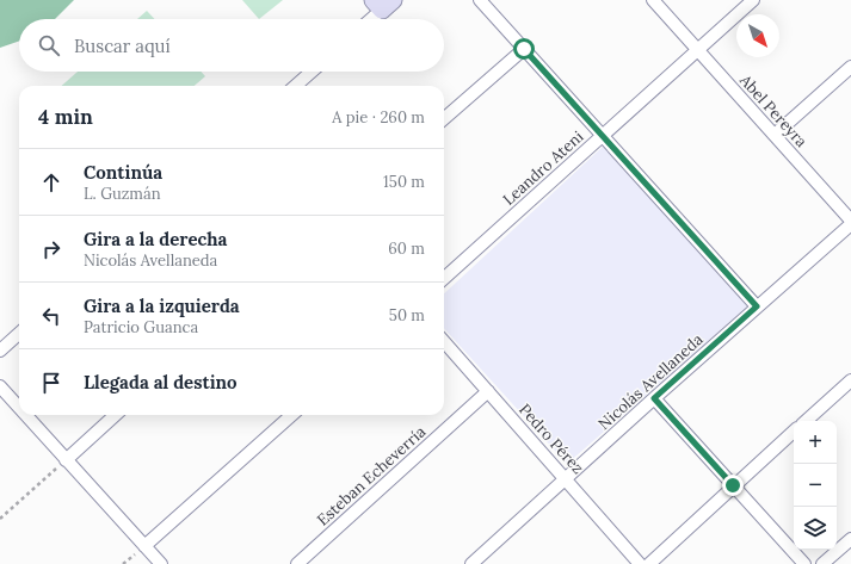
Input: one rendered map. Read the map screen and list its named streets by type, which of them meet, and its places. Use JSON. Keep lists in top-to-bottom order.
{
  "streets": {
    "street": [
      "Abel Pereyra",
      "Leandro Ateni",
      "Nicolás Avellaneda",
      "Pedro Pérez",
      "Esteban Echeverría"
    ]
  },
  "crossings": [
    ["Abel Pereyra", "Leandro Ateni"],
    ["Abel Pereyra", "Nicolás Avellaneda"],
    ["Nicolás Avellaneda", "Pedro Pérez"],
    ["Pedro Pérez", "Esteban Echeverría"]
  ],
  "north": "bottom right",
  "page": {
    "search": "Buscar aquí",
    "heading": ["4 min", "A pie · 260 m"],
    "list": [
      ["Continúa", "L. Guzmán", "150 m"],
      ["Gira a la derecha", "Nicolás Avellaneda", "60 m"],
      ["Gira a la izquierda", "Patricio Guanca", "50 m"],
      "Llegada al destino"
    ],
    "map_buttons": ["+", "−"]
  }
}
